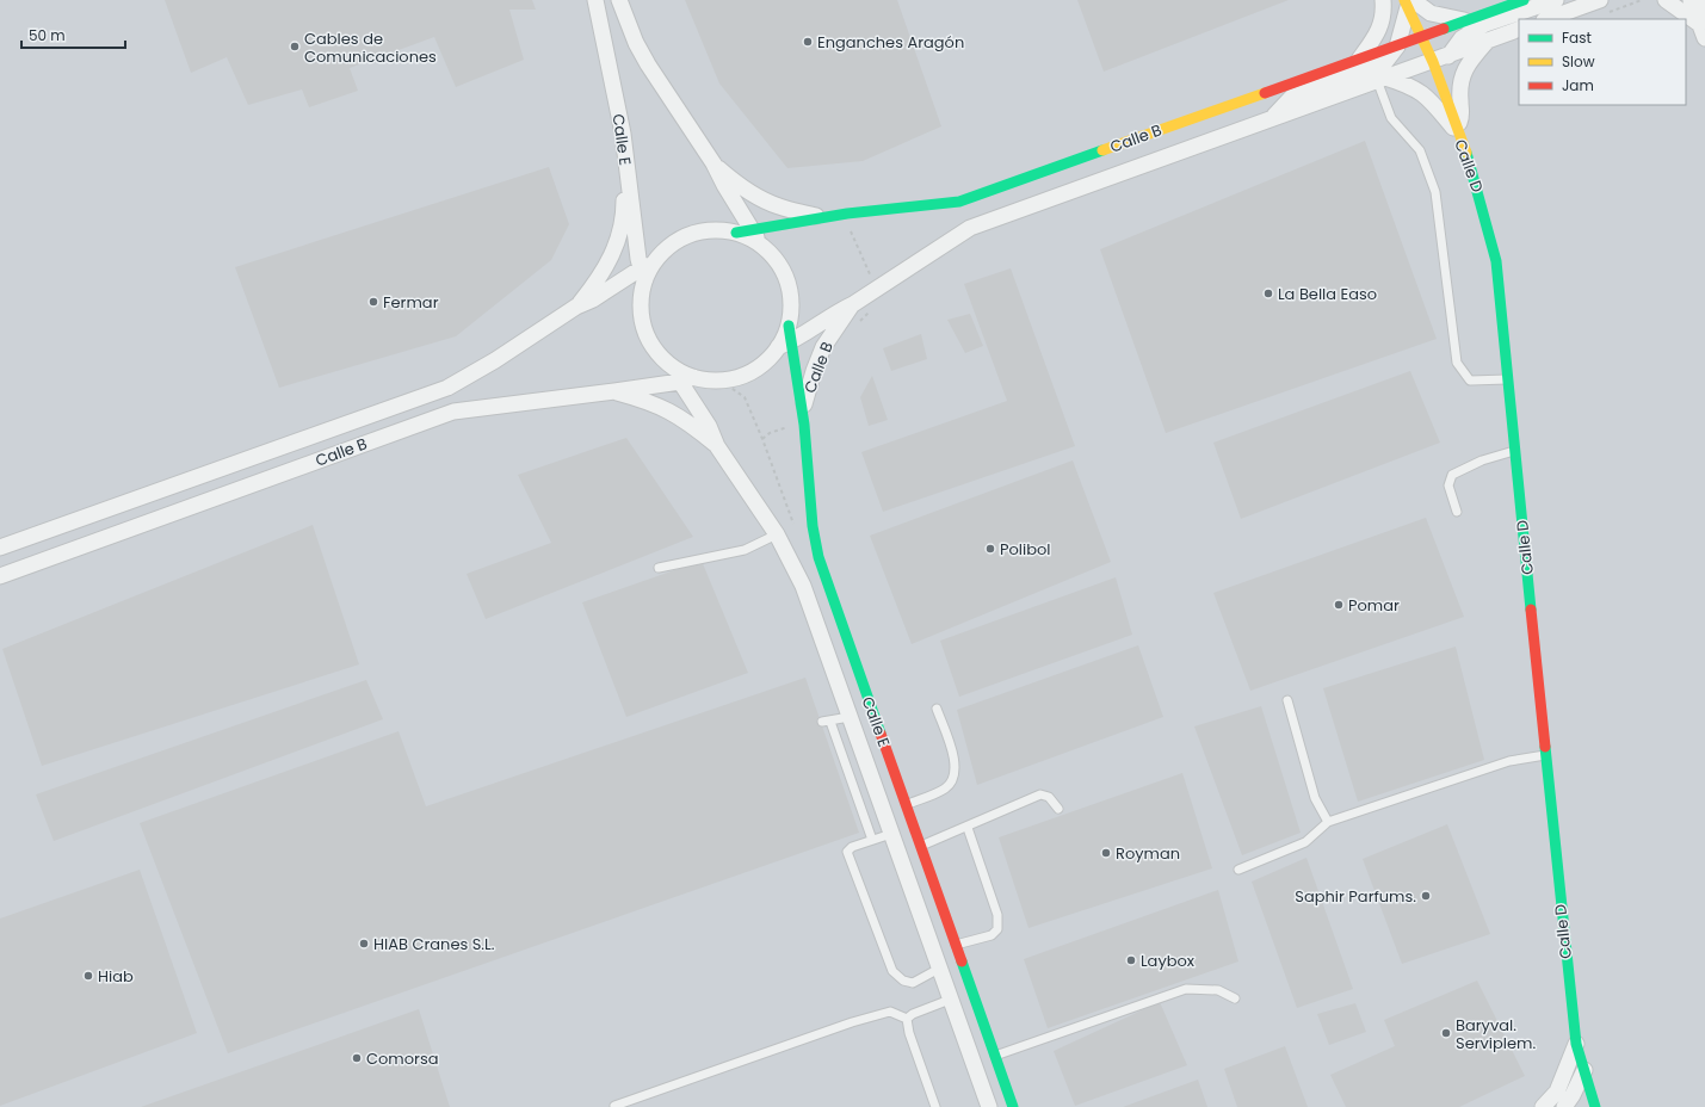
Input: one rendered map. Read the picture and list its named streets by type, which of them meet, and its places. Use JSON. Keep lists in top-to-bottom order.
{
  "streets": {
    "street": ["Calle B", "Calle E", "Calle D"]
  },
  "crossings": [
    ["Calle B", "Calle E"],
    ["Calle B", "Calle D"]
  ],
  "places": [
    "Enganches Aragón",
    "Cables de Comunicaciones",
    "La Bella Easo",
    "Fermar",
    "Polibol",
    "Pomar",
    "Royman",
    "Saphir Parfums.",
    "HIAB Cranes S.L.",
    "Laybox",
    "Hiab",
    "Baryval. Serviplem.",
    "Comorsa"
  ],
  "legend": ["Fast", "Slow", "Jam"],
  "scale_bar": "50 m"
}
